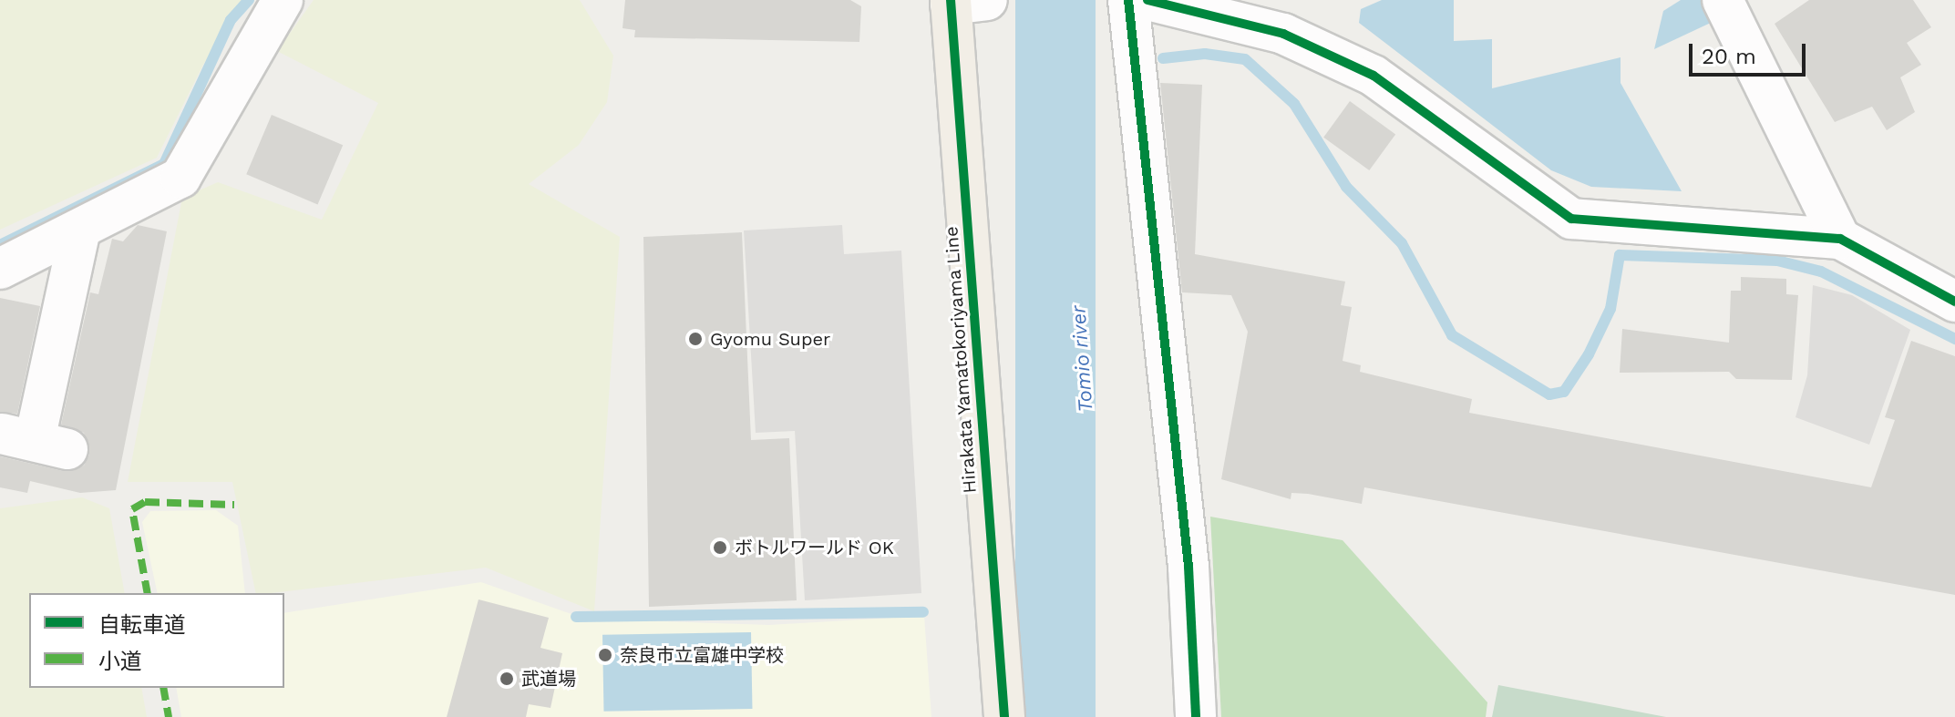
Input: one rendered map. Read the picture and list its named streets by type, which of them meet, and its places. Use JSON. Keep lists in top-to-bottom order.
{
  "streets": {
    "main road": ["Hirakata Yamatokoriyama Line"]
  },
  "water": ["Tomio river"],
  "places": [
    "Gyomu Super",
    "ボトルワールド OK",
    "奈良市立富雄中学校",
    "武道場"
  ],
  "legend": ["自転車道", "小道"],
  "scale_bar": "20 m"
}
